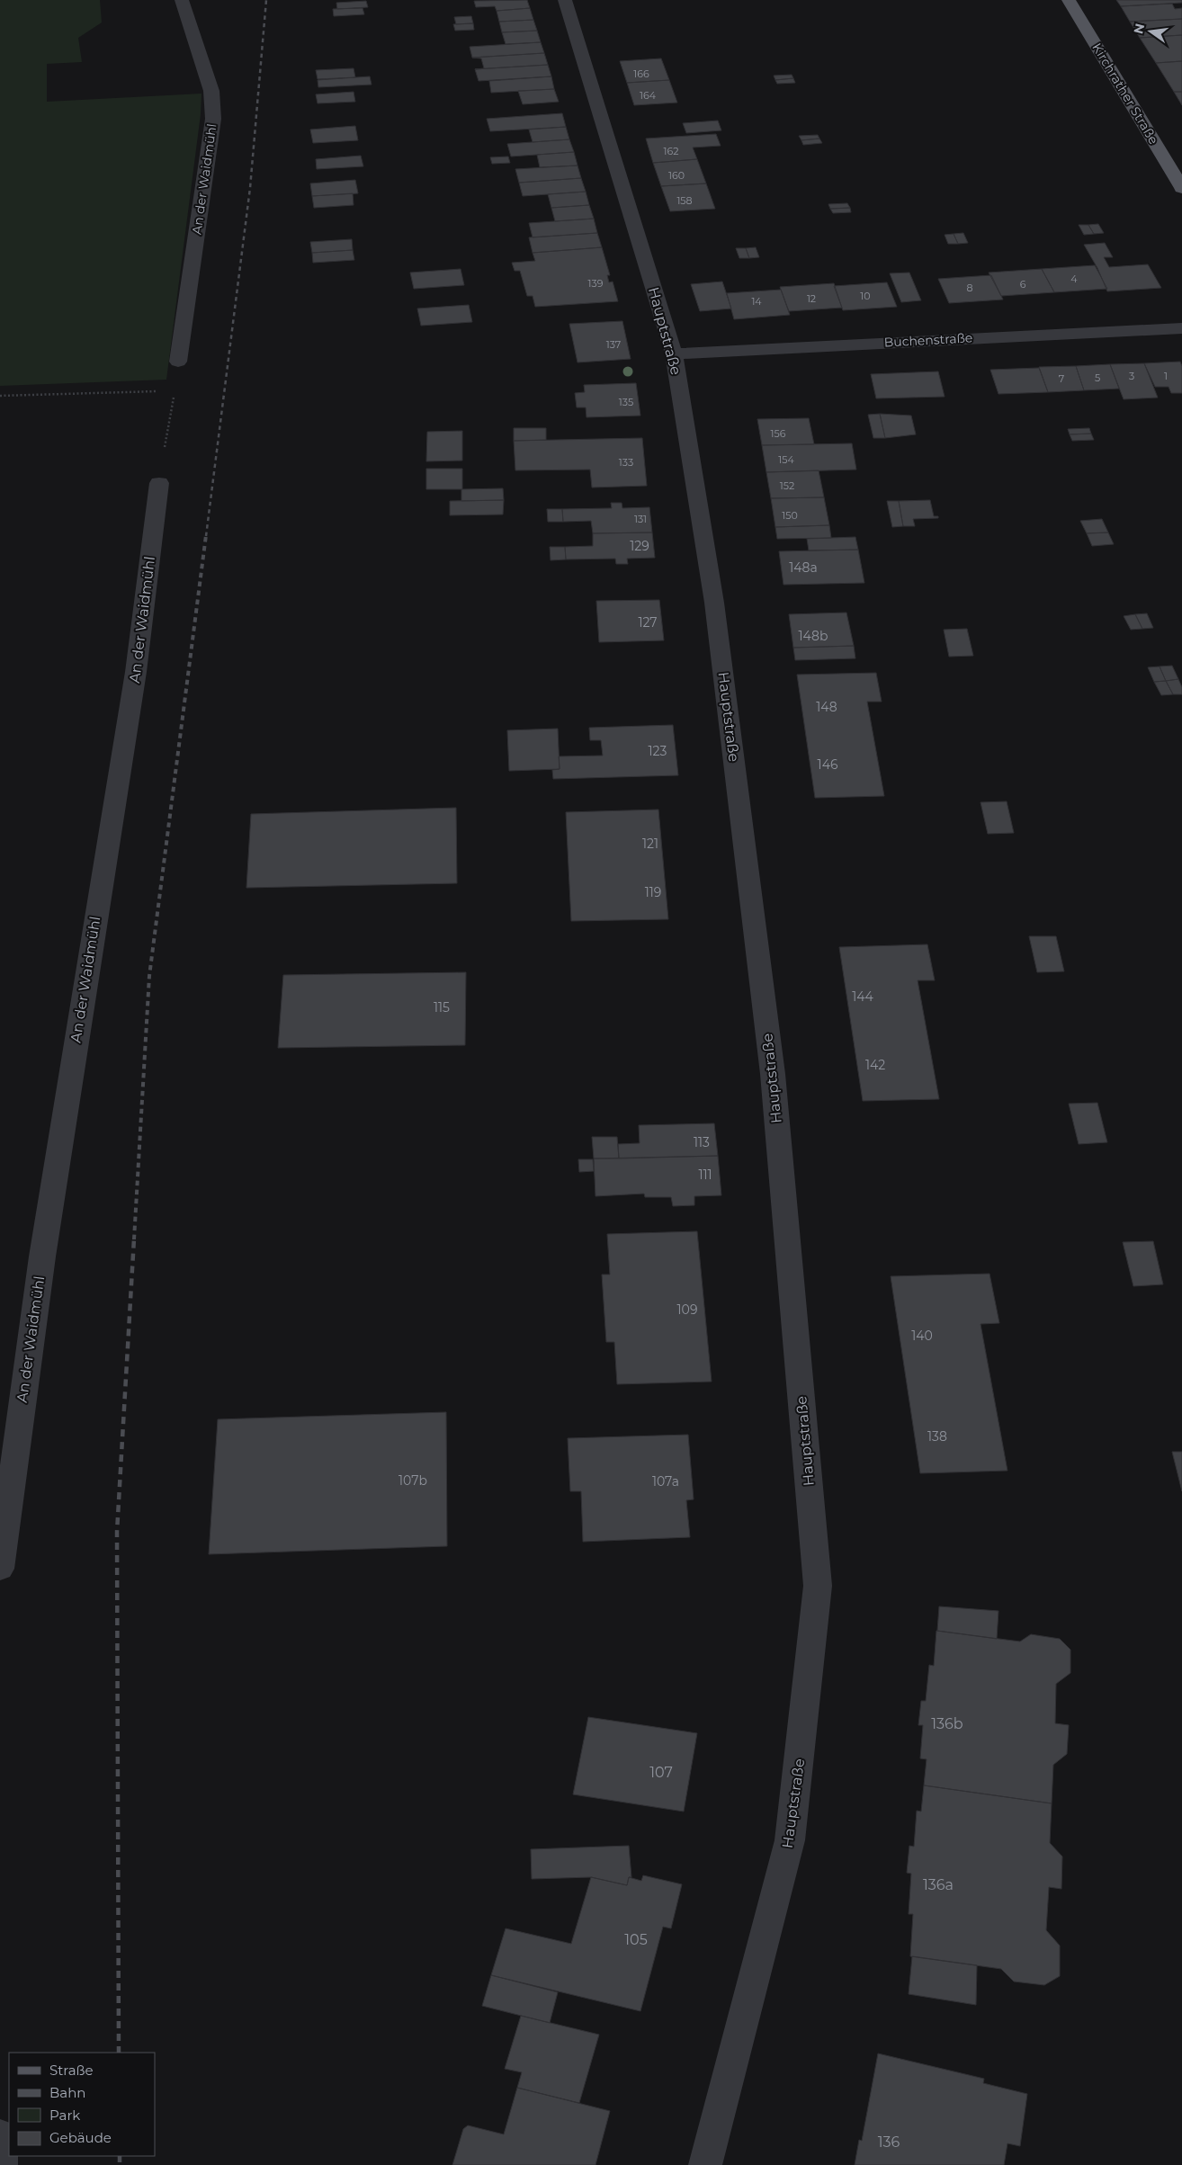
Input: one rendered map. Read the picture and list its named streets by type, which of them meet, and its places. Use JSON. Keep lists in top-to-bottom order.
{
  "streets": {
    "main road": ["Kirchrather Straße"],
    "street": ["An der Waidmühl", "Hauptstraße", "Buchenstraße"]
  },
  "crossings": [
    ["Hauptstraße", "Buchenstraße"]
  ],
  "house_numbers": [
    "166",
    "164",
    "162",
    "160",
    "158",
    "4",
    "139",
    "6",
    "8",
    "10",
    "12",
    "14",
    "137",
    "3",
    "1",
    "5",
    "7",
    "135",
    "156",
    "154",
    "133",
    "152",
    "150",
    "131",
    "129",
    "148a",
    "127",
    "148b",
    "148",
    "123",
    "146",
    "121",
    "119",
    "144",
    "115",
    "142",
    "113",
    "111",
    "109",
    "140",
    "138",
    "107b",
    "107a",
    "136b",
    "107",
    "136a",
    "105",
    "136"
  ],
  "legend": [
    "Straße",
    "Bahn",
    "Park",
    "Gebäude"
  ],
  "north": "left"
}
